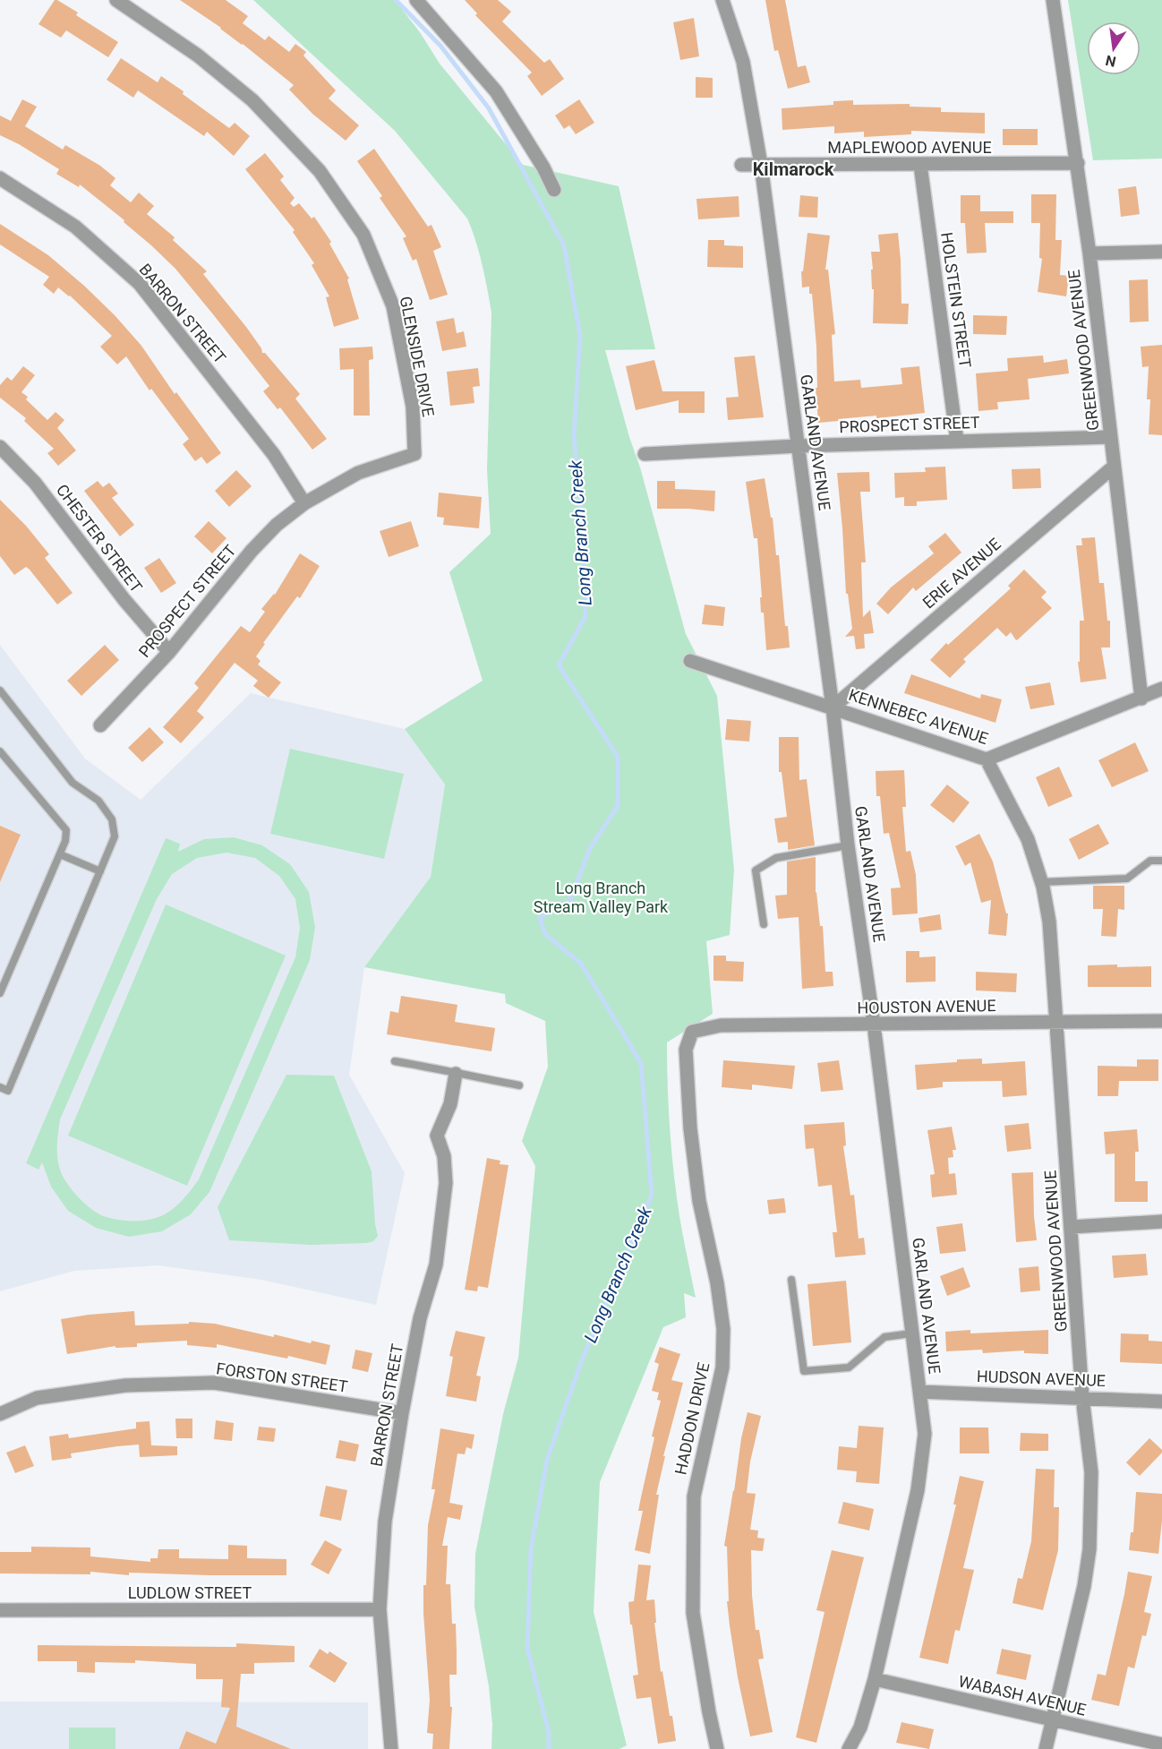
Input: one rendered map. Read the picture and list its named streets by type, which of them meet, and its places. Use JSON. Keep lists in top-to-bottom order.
{
  "streets": {
    "street": [
      "MAPLEWOOD AVENUE",
      "HOLSTEIN STREET",
      "BARRON STREET",
      "GREENWOOD AVENUE",
      "GLENSIDE DRIVE",
      "PROSPECT STREET",
      "GARLAND AVENUE",
      "CHESTER STREET",
      "ERIE AVENUE",
      "KENNEBEC AVENUE",
      "HOUSTON AVENUE",
      "FORSTON STREET",
      "HUDSON AVENUE",
      "HADDON DRIVE",
      "LUDLOW STREET",
      "WABASH AVENUE"
    ]
  },
  "crossings": [
    ["MAPLEWOOD AVENUE", "HOLSTEIN STREET"],
    ["MAPLEWOOD AVENUE", "GREENWOOD AVENUE"],
    ["MAPLEWOOD AVENUE", "GARLAND AVENUE"],
    ["HOLSTEIN STREET", "PROSPECT STREET"],
    ["BARRON STREET", "GLENSIDE DRIVE"],
    ["BARRON STREET", "PROSPECT STREET"],
    ["BARRON STREET", "FORSTON STREET"],
    ["BARRON STREET", "LUDLOW STREET"],
    ["GREENWOOD AVENUE", "PROSPECT STREET"],
    ["GREENWOOD AVENUE", "ERIE AVENUE"],
    ["GREENWOOD AVENUE", "KENNEBEC AVENUE"],
    ["GREENWOOD AVENUE", "HOUSTON AVENUE"],
    ["GREENWOOD AVENUE", "HUDSON AVENUE"],
    ["GREENWOOD AVENUE", "WABASH AVENUE"],
    ["GLENSIDE DRIVE", "PROSPECT STREET"],
    ["PROSPECT STREET", "GARLAND AVENUE"],
    ["PROSPECT STREET", "CHESTER STREET"],
    ["GARLAND AVENUE", "ERIE AVENUE"],
    ["GARLAND AVENUE", "KENNEBEC AVENUE"],
    ["GARLAND AVENUE", "HOUSTON AVENUE"],
    ["GARLAND AVENUE", "HUDSON AVENUE"],
    ["GARLAND AVENUE", "WABASH AVENUE"],
    ["ERIE AVENUE", "KENNEBEC AVENUE"],
    ["HOUSTON AVENUE", "HADDON DRIVE"]
  ],
  "districts": ["Kilmarock"],
  "water": ["Long Branch Creek"],
  "parks": ["Long Branch Stream Valley Park"],
  "north": "bottom"
}
